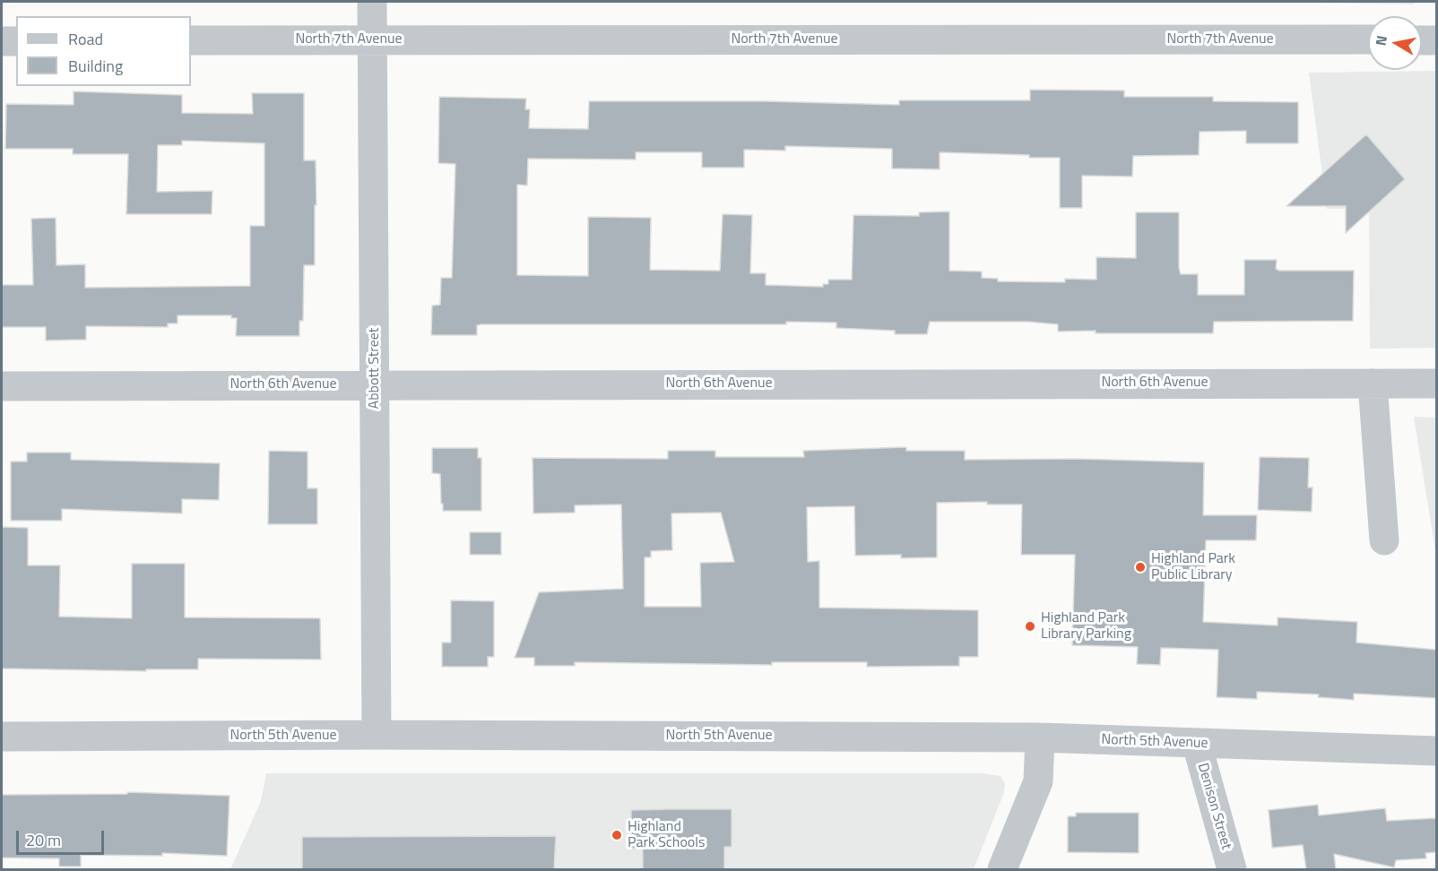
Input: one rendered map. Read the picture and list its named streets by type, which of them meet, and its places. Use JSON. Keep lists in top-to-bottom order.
{
  "streets": {
    "street": [
      "North 7th Avenue",
      "Abbott Street",
      "North 6th Avenue",
      "North 5th Avenue",
      "Denison Street"
    ]
  },
  "crossings": [
    ["North 7th Avenue", "Abbott Street"],
    ["Abbott Street", "North 6th Avenue"],
    ["Abbott Street", "North 5th Avenue"],
    ["North 5th Avenue", "Denison Street"]
  ],
  "places": ["Highland Park Public Library", "Highland Park Library Parking", "Highland Park Schools"],
  "legend": ["Road", "Building"],
  "scale_bar": "20 m",
  "north": "left"
}
